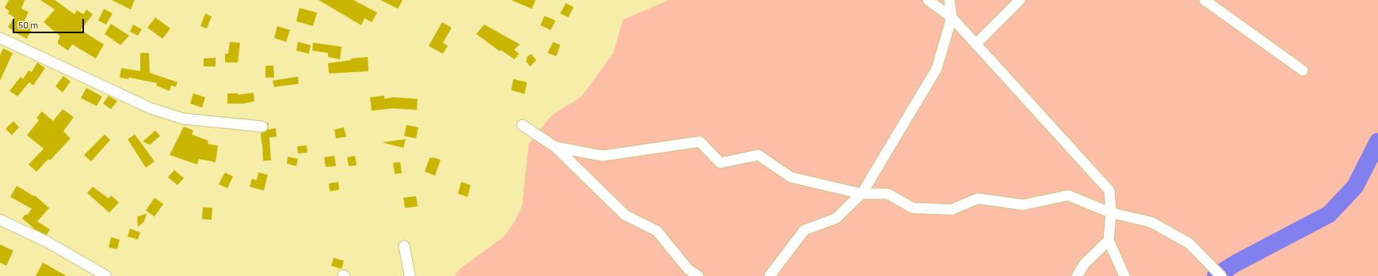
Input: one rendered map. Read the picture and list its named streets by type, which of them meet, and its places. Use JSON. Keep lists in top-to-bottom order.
{
  "scale_bar": "50 m"
}
